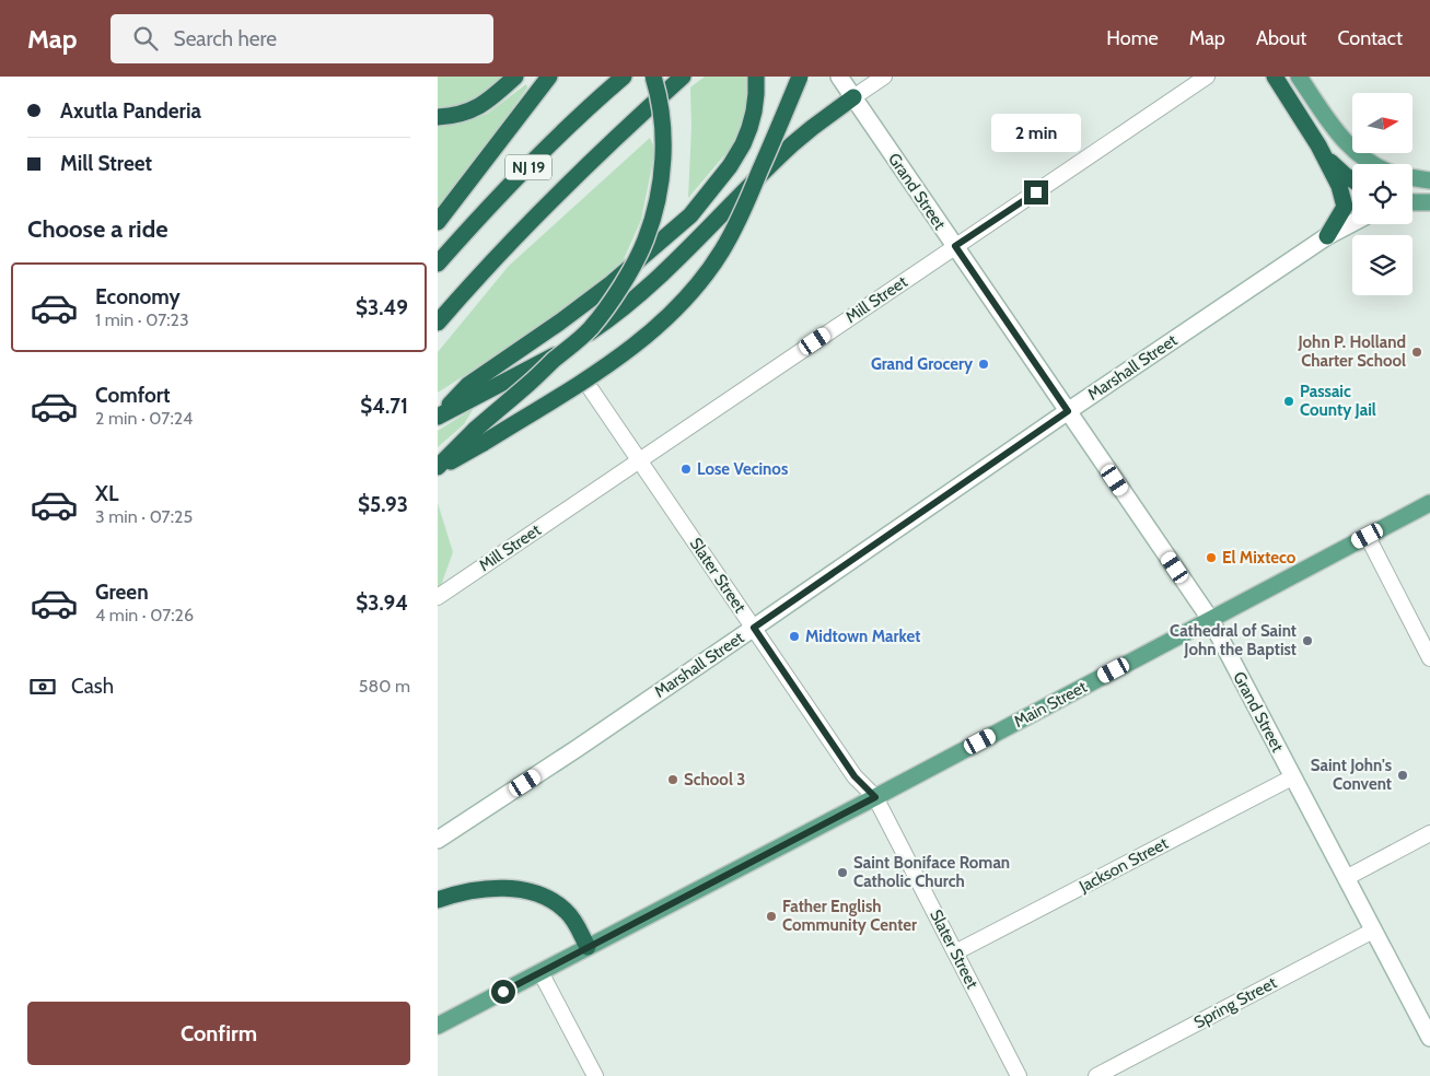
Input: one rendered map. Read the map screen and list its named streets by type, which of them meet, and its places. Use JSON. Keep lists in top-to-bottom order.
{
  "streets": {
    "highway": ["NJ 19"],
    "main road": ["Main Street"],
    "street": [
      "Grand Street",
      "Mill Street",
      "Marshall Street",
      "Slater Street",
      "Jackson Street",
      "Spring Street"
    ]
  },
  "crossings": [
    ["Grand Street", "Mill Street"],
    ["Grand Street", "Marshall Street"],
    ["Grand Street", "Main Street"],
    ["Grand Street", "Jackson Street"],
    ["Grand Street", "Spring Street"],
    ["Mill Street", "Slater Street"],
    ["Marshall Street", "Slater Street"],
    ["Slater Street", "Main Street"],
    ["Slater Street", "Jackson Street"]
  ],
  "places": [
    "John P. Holland Charter School",
    "Grand Grocery",
    "Passaic County Jail",
    "Lose Vecinos",
    "El Mixteco",
    "Midtown Market",
    "Cathedral of Saint John the Baptist",
    "Saint John's Convent",
    "School 3",
    "Saint Boniface Roman Catholic Church",
    "Father English Community Center"
  ],
  "north": "right",
  "page": {
    "header": "Map",
    "search": "Search here",
    "nav": [
      "Home",
      "Map",
      "About",
      "Contact"
    ],
    "banner": ["Axutla Panderia", "Mill Street"],
    "bubble": "2 min",
    "heading": "Choose a ride",
    "list": [
      {
        "name": "Economy",
        "note": "1 min · 07:23",
        "value": "$3.49"
      },
      {
        "name": "Comfort",
        "note": "2 min · 07:24",
        "value": "$4.71"
      },
      {
        "name": "XL",
        "note": "3 min · 07:25",
        "value": "$5.93"
      },
      {
        "name": "Green",
        "note": "4 min · 07:26",
        "value": "$3.94"
      }
    ],
    "pay": ["Cash", "580 m"],
    "buttons": "Confirm"
  }
}
